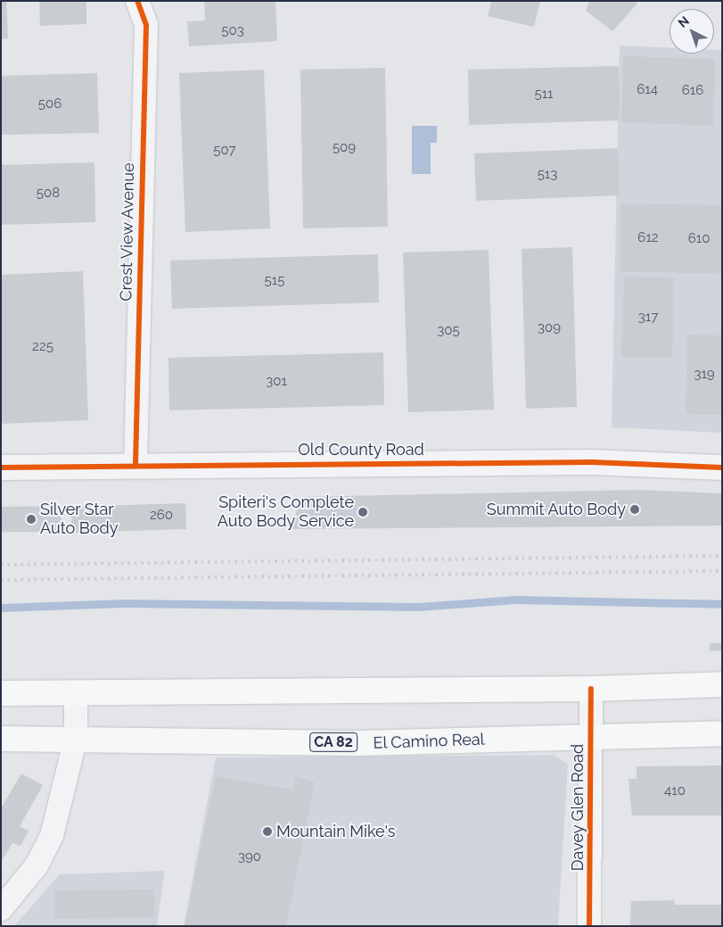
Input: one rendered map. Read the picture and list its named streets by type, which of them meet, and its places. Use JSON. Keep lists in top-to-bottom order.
{
  "streets": {
    "main road": ["El Camino Real", "CA 82"],
    "street": ["Crest View Avenue", "Old County Road", "Davey Glen Road"]
  },
  "crossings": [
    ["Crest View Avenue", "Old County Road"],
    ["El Camino Real", "Davey Glen Road"]
  ],
  "places": [
    "Summit Auto Body",
    "Spiteri's Complete Auto Body Service",
    "Silver Star Auto Body",
    "Mountain Mike's"
  ],
  "house_numbers": [
    "503",
    "614",
    "616",
    "511",
    "506",
    "509",
    "507",
    "513",
    "508",
    "612",
    "610",
    "515",
    "317",
    "309",
    "305",
    "225",
    "319",
    "301",
    "260",
    "410",
    "390"
  ],
  "north": "top left"
}
